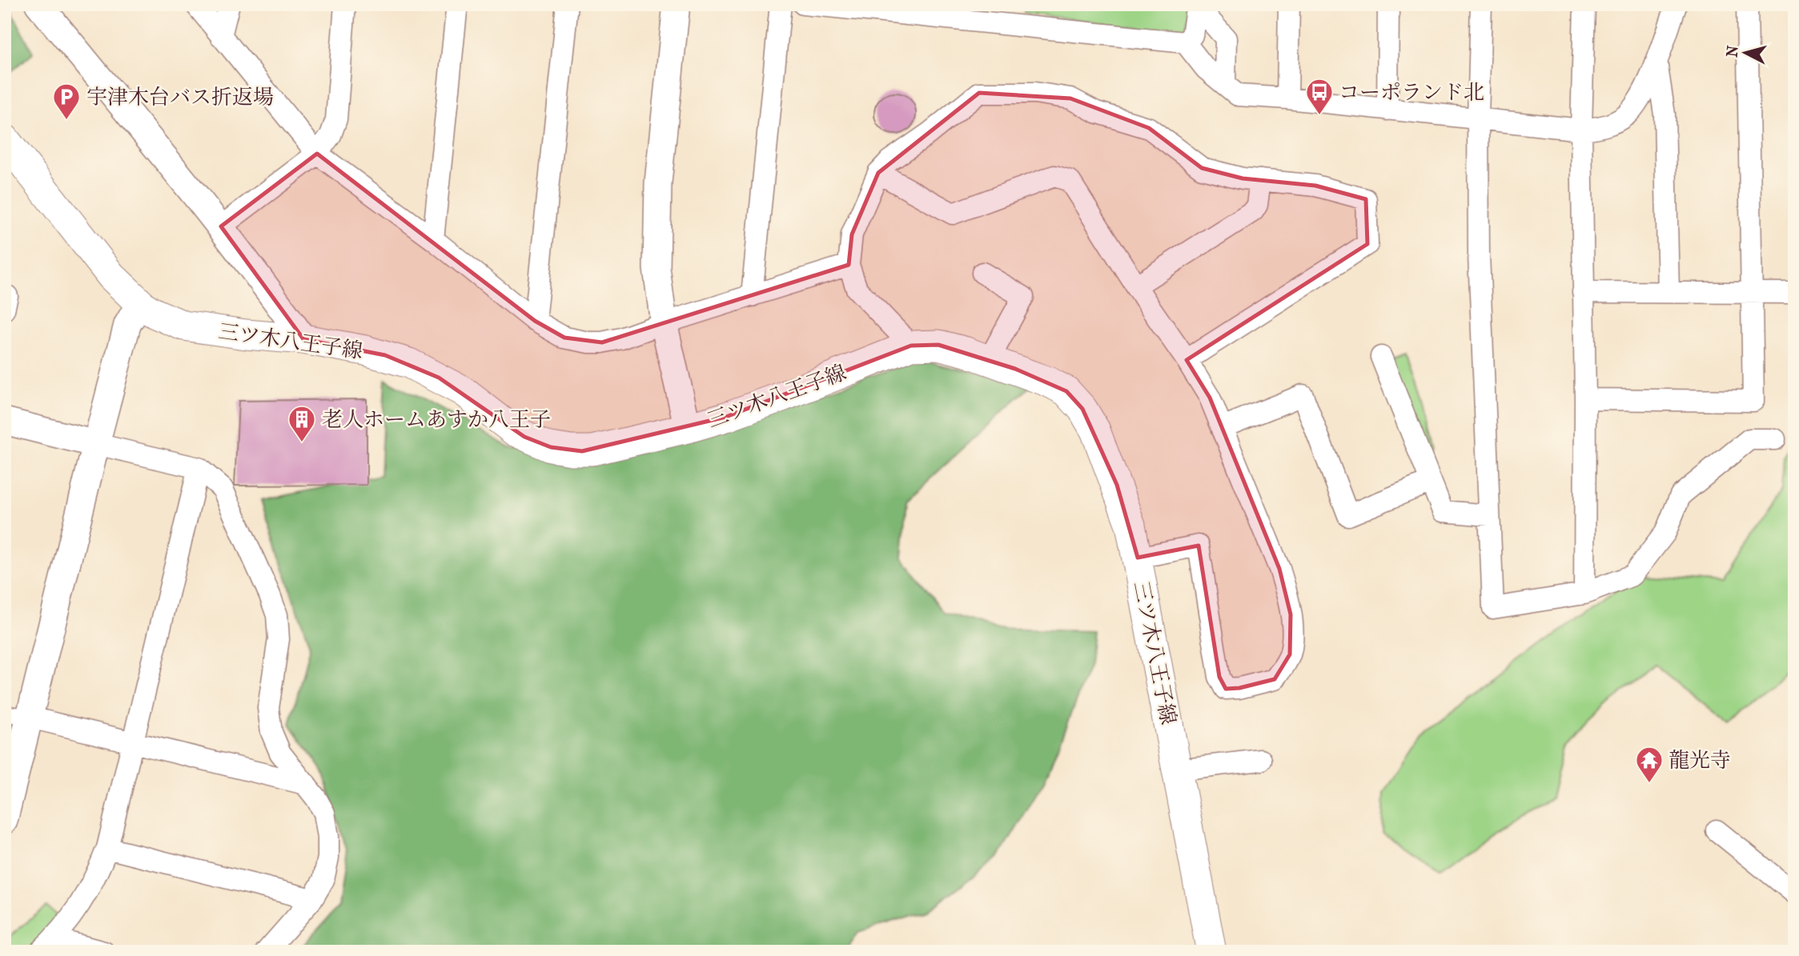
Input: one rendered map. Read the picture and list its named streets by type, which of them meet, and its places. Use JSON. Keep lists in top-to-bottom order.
{
  "streets": {
    "main road": ["三ツ木八王子線"]
  },
  "places": {
    "bus stop": ["コーポランド北"],
    "parking": ["宇津木台バス折返場"],
    "building": ["老人ホームあすか八王子"],
    "temple": ["龍光寺"]
  },
  "north": "left"
}
